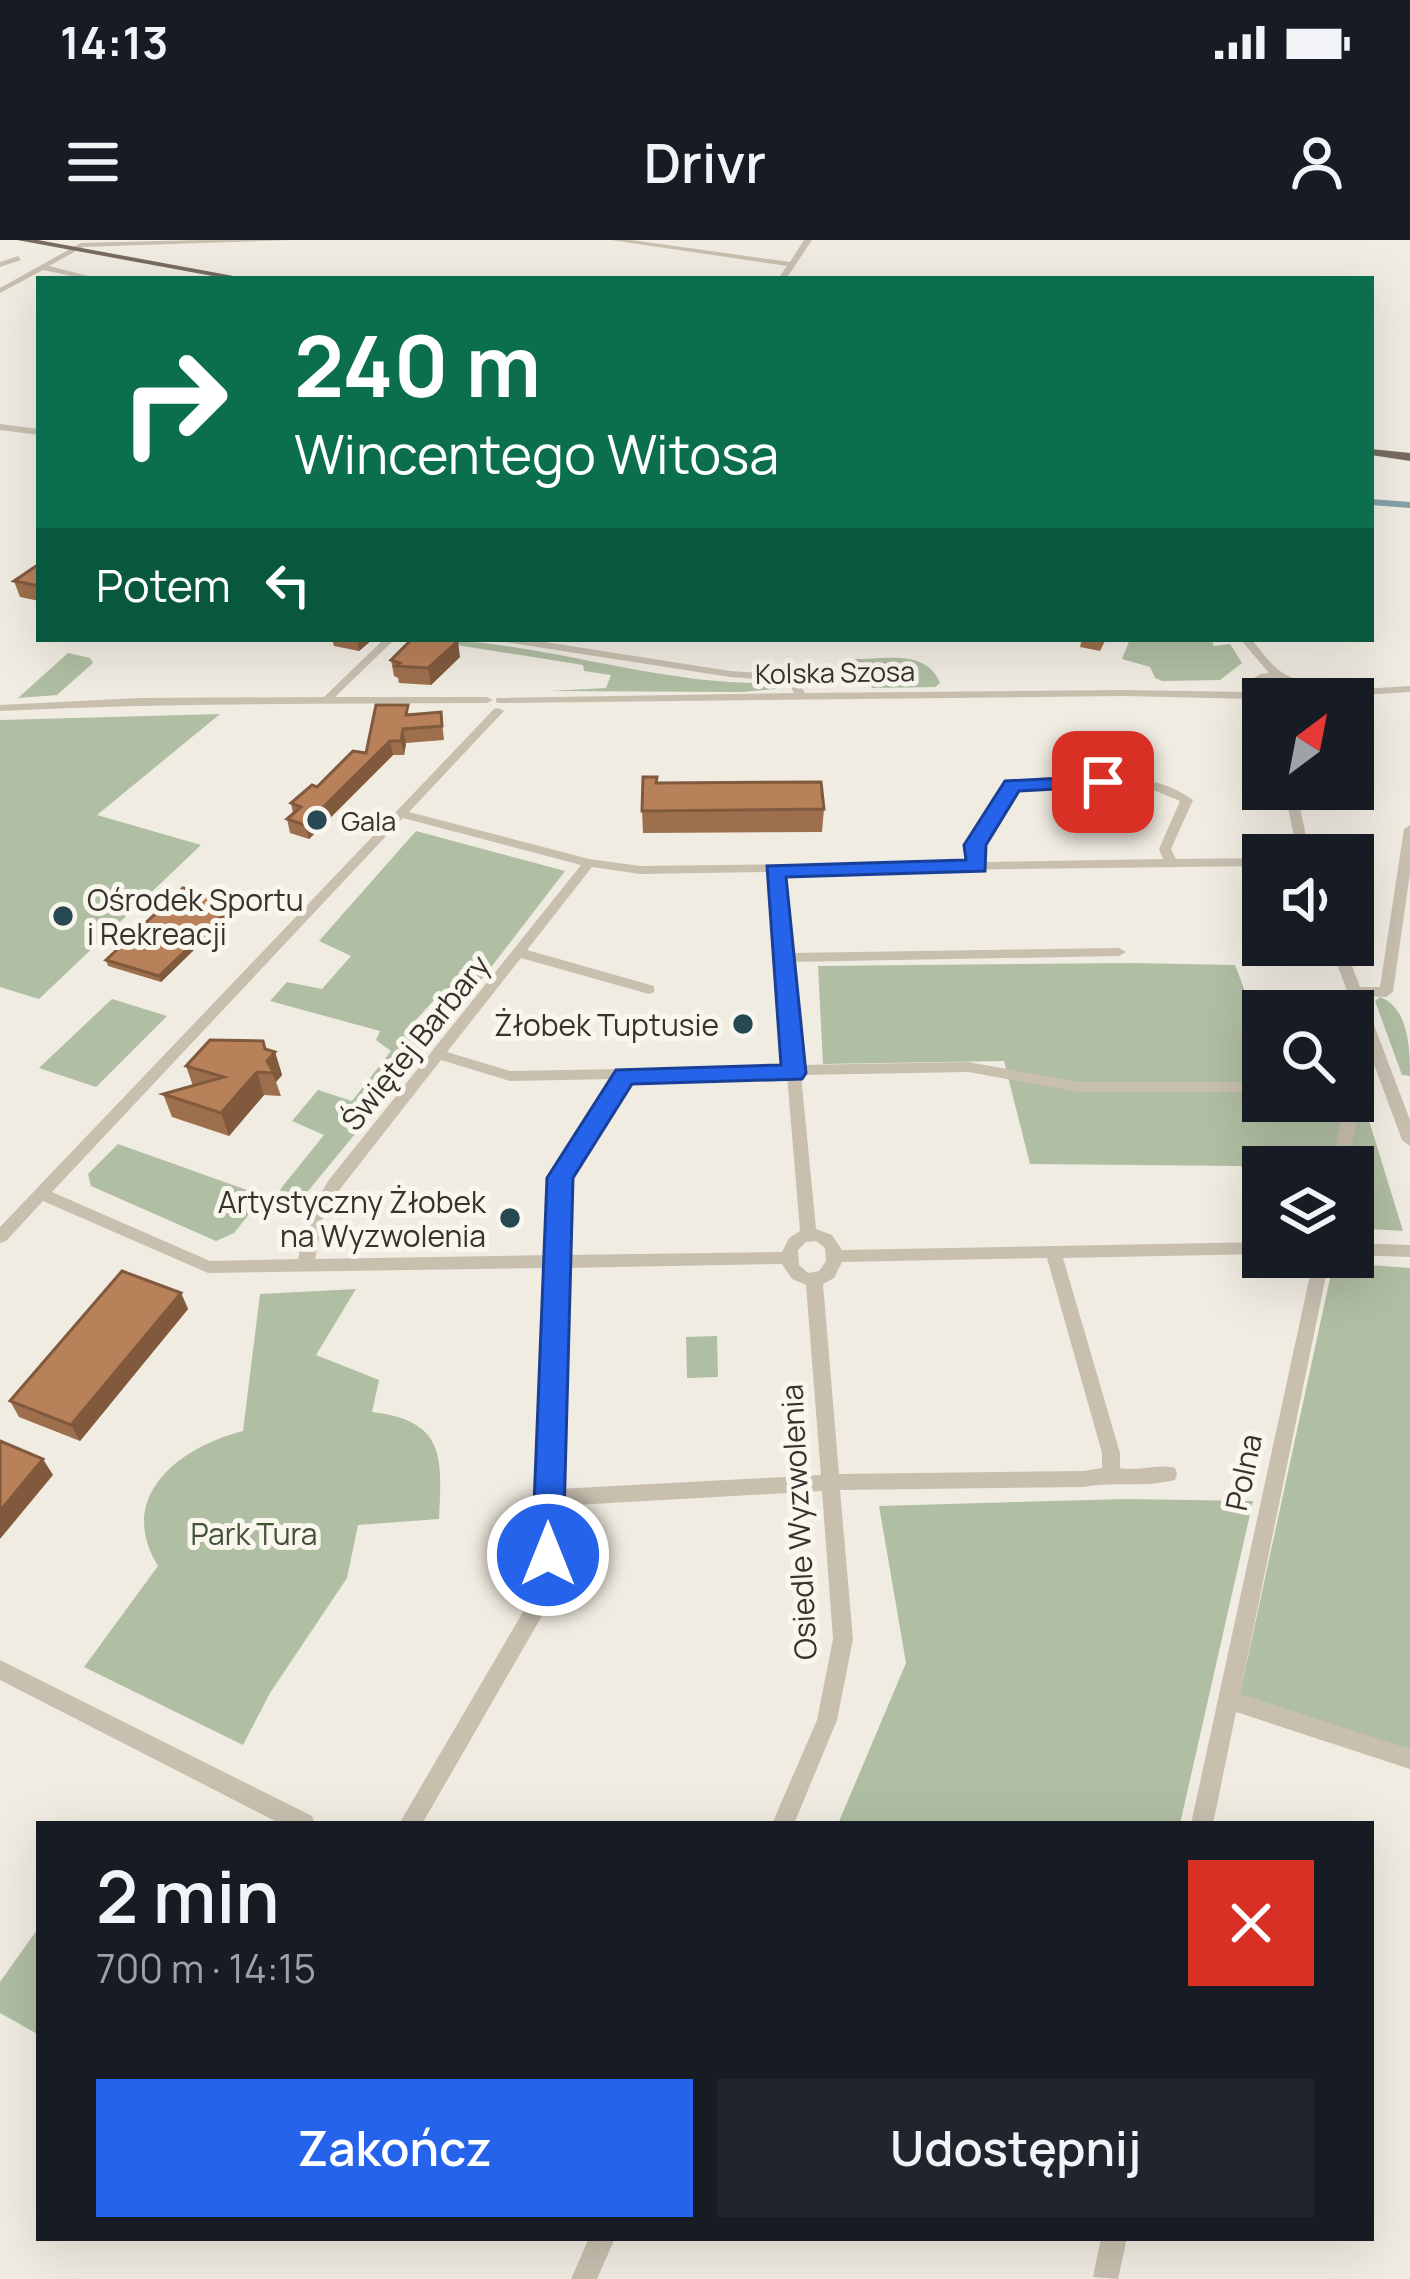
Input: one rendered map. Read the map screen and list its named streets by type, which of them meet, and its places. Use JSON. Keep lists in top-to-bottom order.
{
  "streets": {
    "street": [
      "Kolska Szosa",
      "Świętej Barbary",
      "Polna",
      "Osiedle Wyzwolenia"
    ]
  },
  "parks": ["Park Tura"],
  "places": [
    "Gala",
    "Ośrodek Sportu i Rekreacji",
    "Żłobek Tuptusie",
    "Artystyczny Żłobek na Wyzwolenia"
  ],
  "north": "top right",
  "page": {
    "status": "14:13",
    "header": "Drivr",
    "turn": ["240 m", "Wincentego Witosa"],
    "then": "Potem",
    "heading": ["2 min", "700 m · 14:15"],
    "buttons": ["Zakończ", "Udostępnij"]
  }
}
